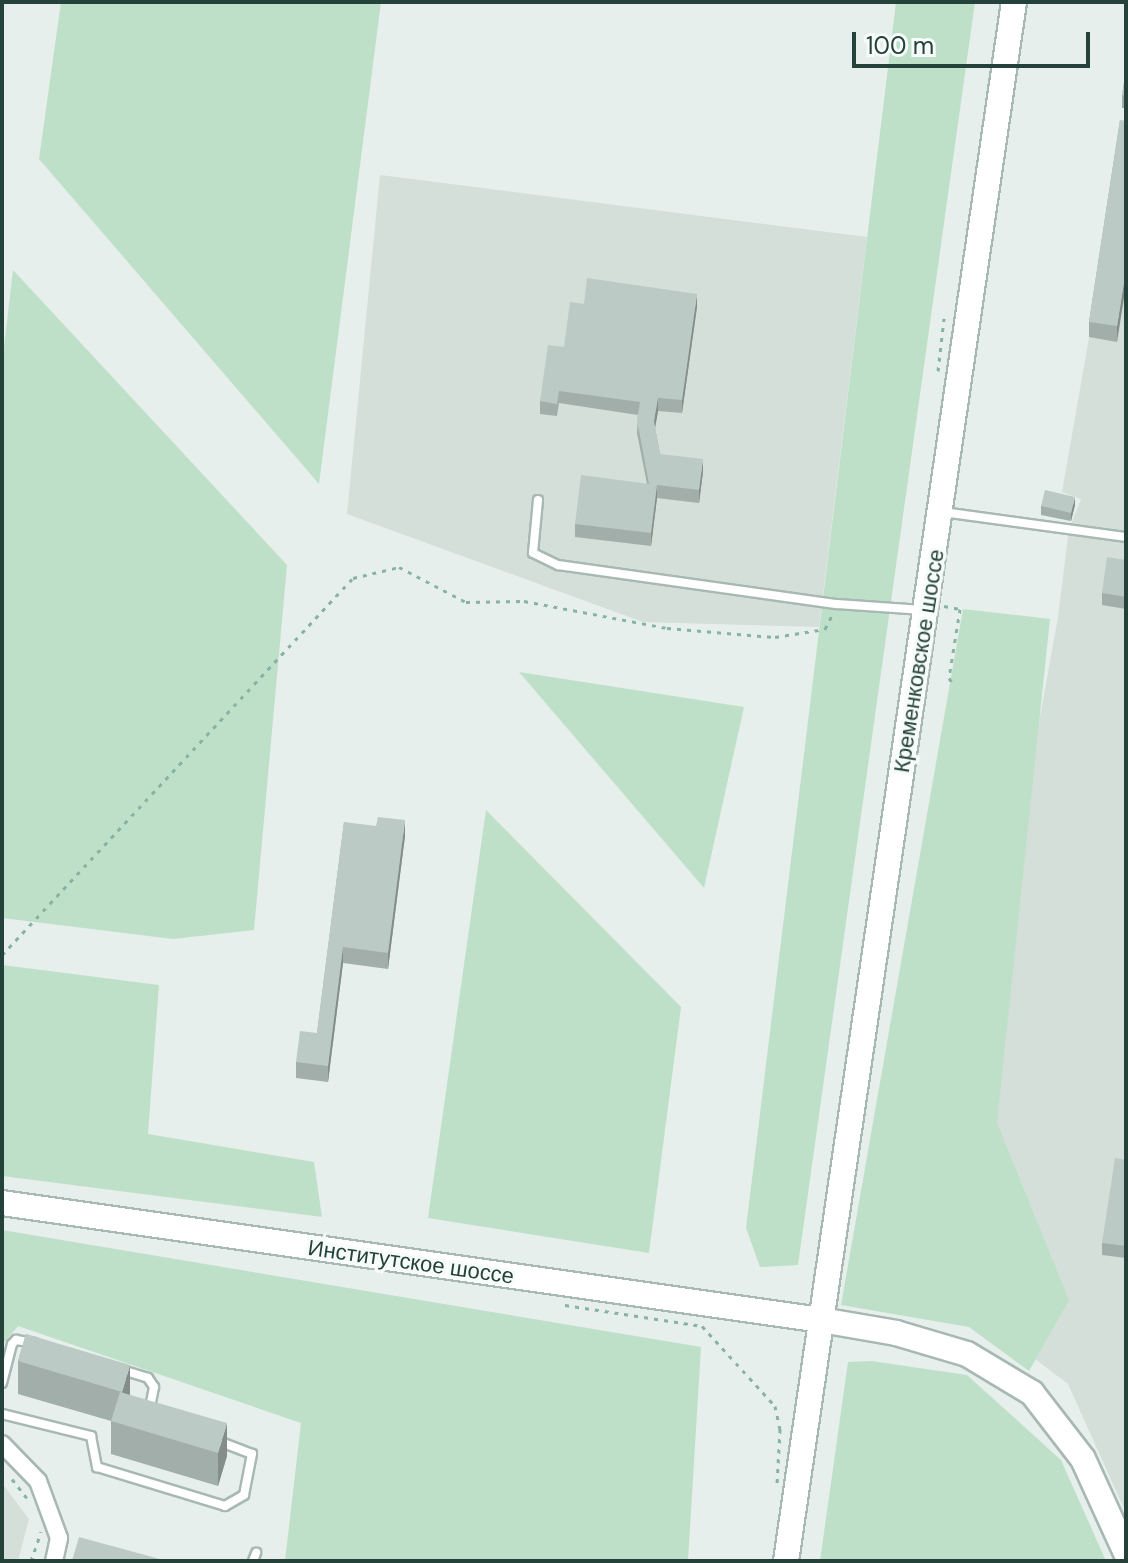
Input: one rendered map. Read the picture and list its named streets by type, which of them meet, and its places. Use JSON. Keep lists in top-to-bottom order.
{
  "streets": {
    "main road": ["Кременковское шоссе", "Институтское шоссе"]
  },
  "crossings": [
    ["Кременковское шоссе", "Институтское шоссе"]
  ],
  "scale_bar": "100 m"
}
